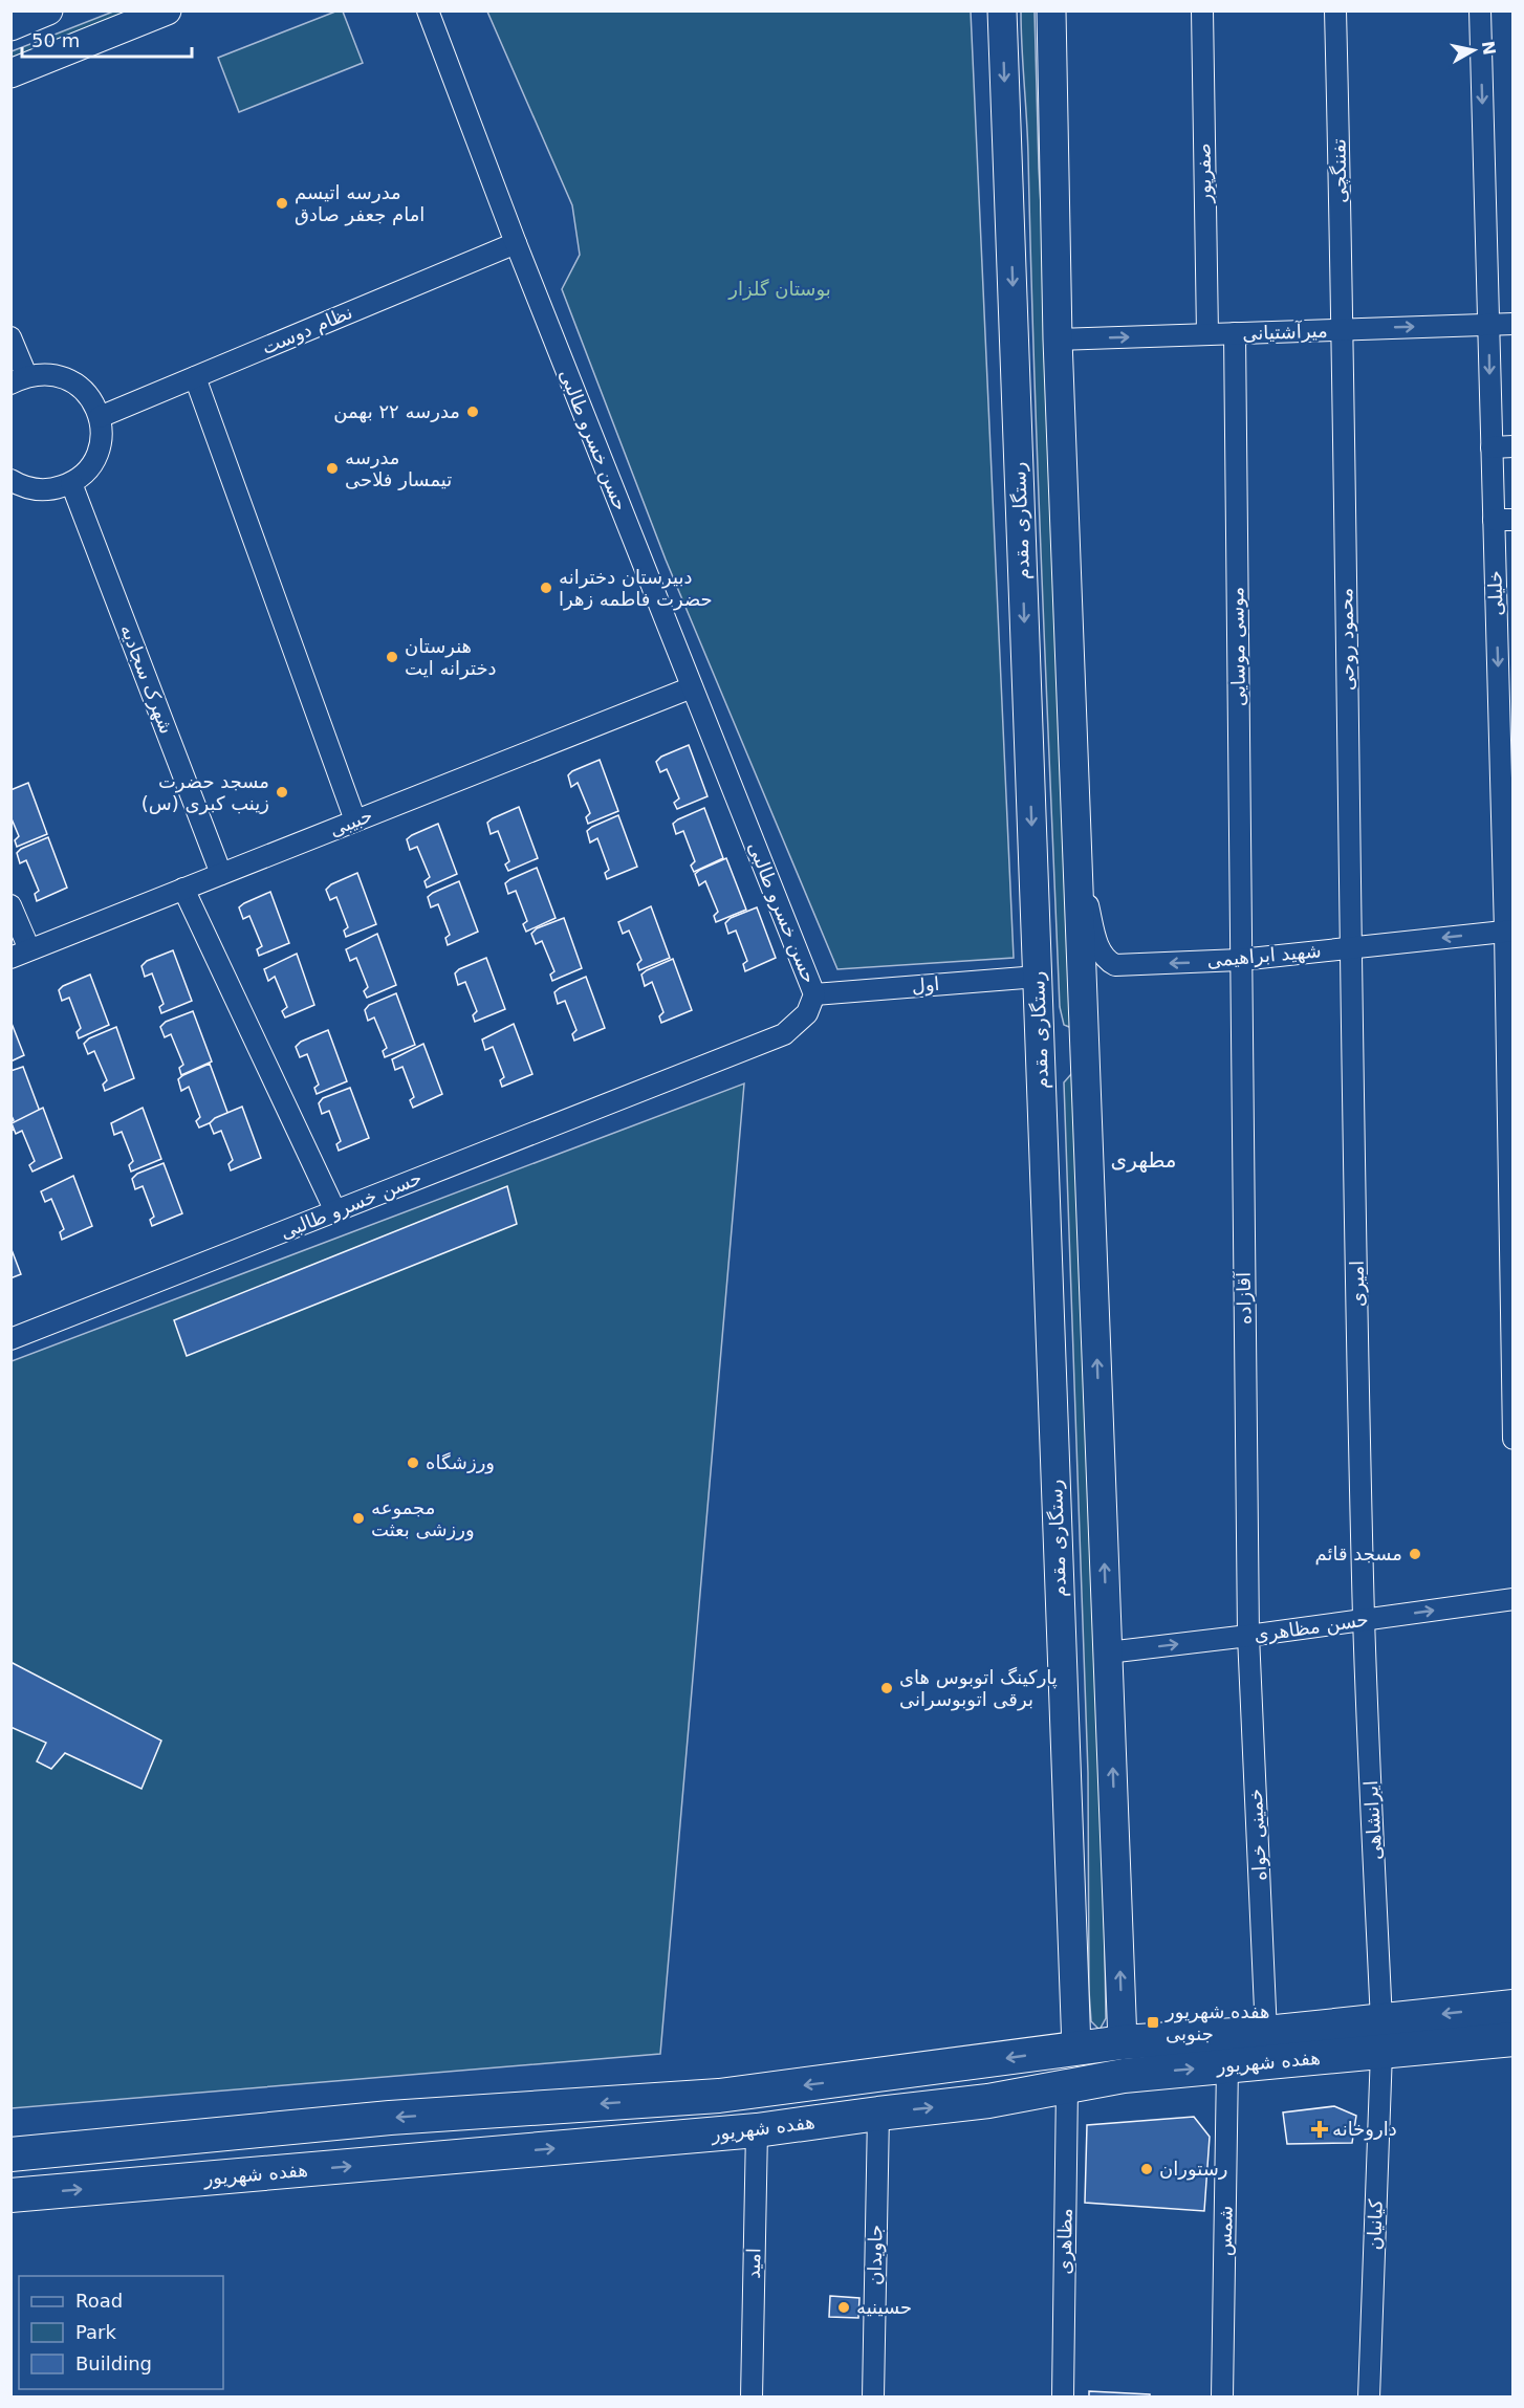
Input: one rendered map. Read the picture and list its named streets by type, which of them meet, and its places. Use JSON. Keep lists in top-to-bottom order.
{
  "streets": {
    "main road": ["رستگاری مقدم", "هفده شهریور"],
    "street": [
      "تفننگچی",
      "صفرپور",
      "نظام دوست",
      "میرآشتیانی",
      "حسن خسرو طالبی",
      "خلیلی",
      "محمود روحی",
      "موسی موسایی",
      "شهرک سجادیه",
      "حبیبی",
      "شهید ابراهیمی",
      "اول",
      "امیری",
      "آقازاده",
      "حسن مظاهری",
      "ایرانشاهی",
      "خمینی خواه",
      "کیانیان",
      "شمس",
      "مظاهری",
      "جاویدان",
      "امید"
    ]
  },
  "crossings": [
    ["تفننگچی", "میرآشتیانی"],
    ["تفننگچی", "محمود روحی"],
    ["صفرپور", "میرآشتیانی"],
    ["نظام دوست", "حسن خسرو طالبی"],
    ["میرآشتیانی", "خلیلی"],
    ["میرآشتیانی", "محمود روحی"],
    ["میرآشتیانی", "موسی موسایی"],
    ["حسن خسرو طالبی", "حبیبی"],
    ["حسن خسرو طالبی", "اول"],
    ["رستگاری مقدم", "اول"],
    ["رستگاری مقدم", "هفده شهریور"],
    ["خلیلی", "شهید ابراهیمی"],
    ["محمود روحی", "شهید ابراهیمی"],
    ["محمود روحی", "امیری"],
    ["موسی موسایی", "شهید ابراهیمی"],
    ["موسی موسایی", "آقازاده"],
    ["شهرک سجادیه", "حبیبی"],
    ["شهید ابراهیمی", "امیری"],
    ["شهید ابراهیمی", "آقازاده"],
    ["امیری", "حسن مظاهری"],
    ["امیری", "ایرانشاهی"],
    ["آقازاده", "حسن مظاهری"],
    ["آقازاده", "خمینی خواه"],
    ["حسن مظاهری", "ایرانشاهی"],
    ["حسن مظاهری", "خمینی خواه"],
    ["ایرانشاهی", "هفده شهریور"],
    ["ایرانشاهی", "کیانیان"],
    ["خمینی خواه", "هفده شهریور"],
    ["هفده شهریور", "کیانیان"],
    ["هفده شهریور", "شمس"],
    ["هفده شهریور", "مظاهری"],
    ["هفده شهریور", "جاویدان"],
    ["هفده شهریور", "امید"]
  ],
  "one_way": [
    "میرآشتیانی",
    "خلیلی",
    "شهید ابراهیمی",
    "حسن مظاهری"
  ],
  "districts": ["مطهری"],
  "parks": ["بوستان گلزار"],
  "places": {
    "other": [
      "مدرسه اتیسم امام جعفر صادق",
      "مدرسه ۲۲ بهمن",
      "مدرسه تیمسار فلاحی",
      "دبیرستان دخترانه حضرت فاطمه زهرا",
      "هنرستان دخترانه ایت",
      "مسجد حضرت زینب کبری (س)",
      "ورزشگاه",
      "مجموعه ورزشی بعثت",
      "مسجد قائم",
      "پارکینگ اتوبوس های برقی اتوبوسرانی",
      "رستوران",
      "حسینیه"
    ],
    "transit": ["هفده شهریور جنوبی"],
    "health": ["داروخانه"]
  },
  "legend": ["Road", "Park", "Building"],
  "scale_bar": "50 m",
  "north": "right"
}
